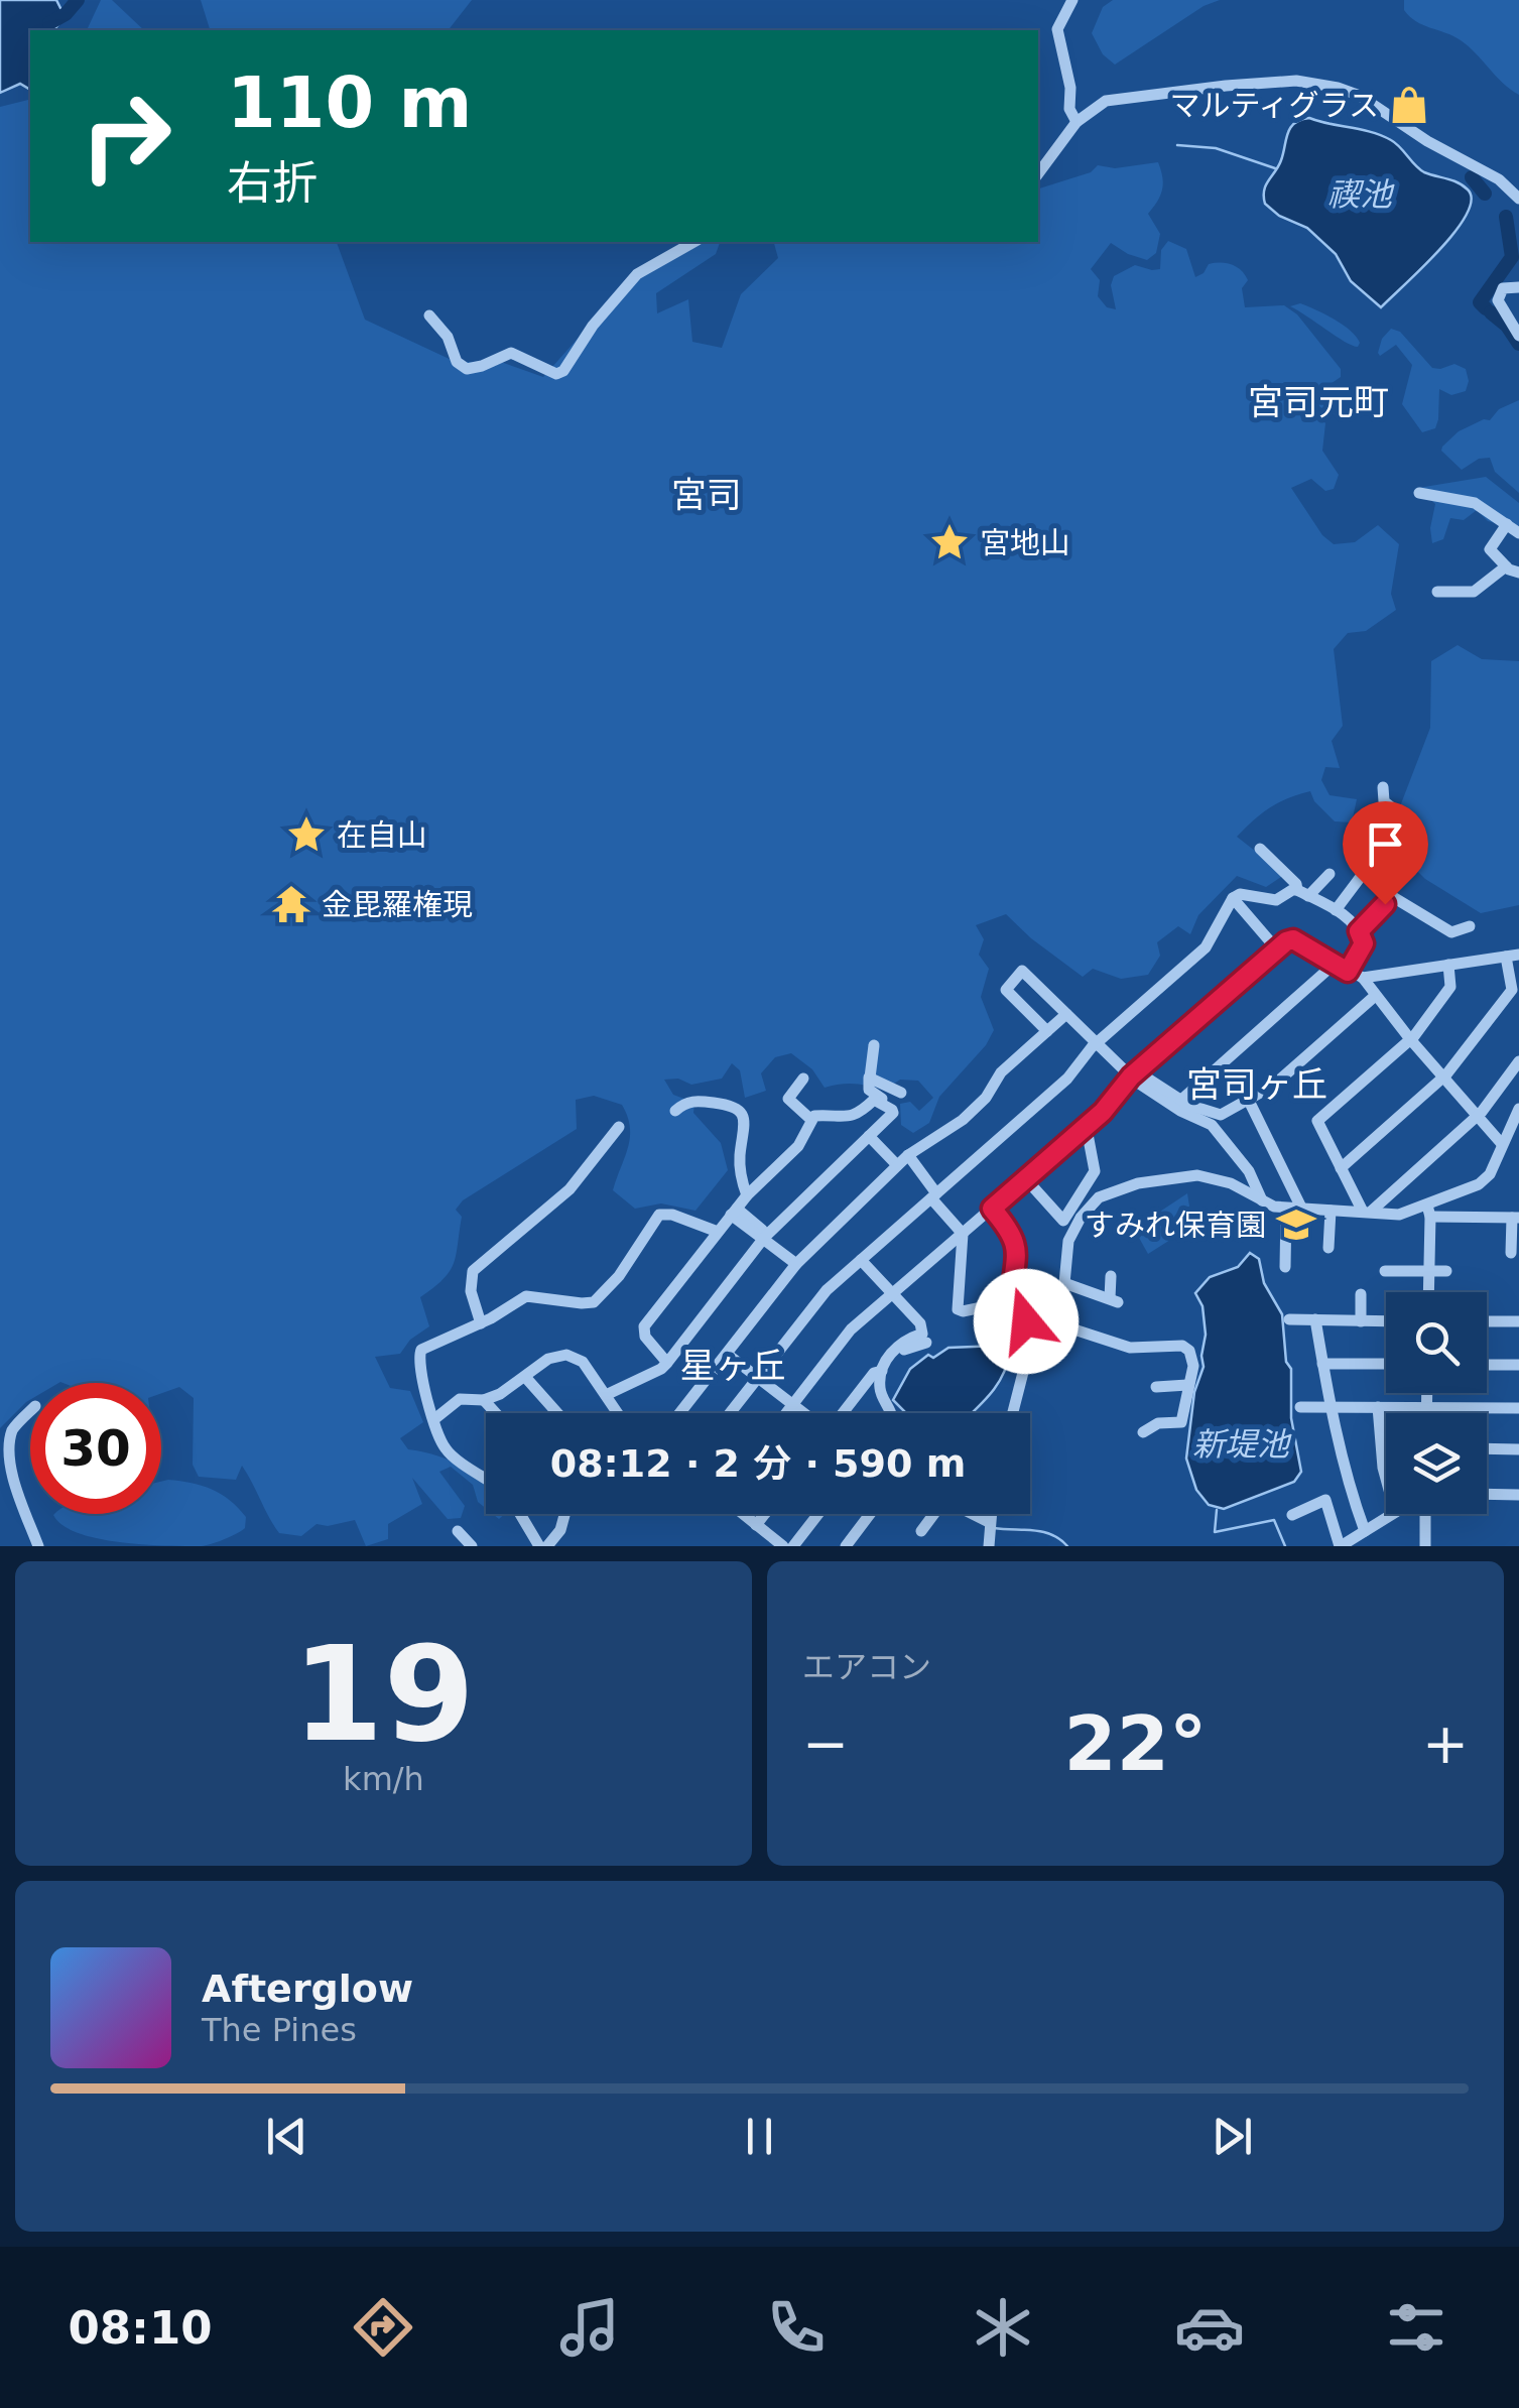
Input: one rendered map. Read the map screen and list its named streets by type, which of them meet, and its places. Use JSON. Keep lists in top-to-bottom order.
{
  "districts": [
    "宮司元町",
    "宮司",
    "宮司ヶ丘",
    "星ヶ丘"
  ],
  "water": ["禊池", "新堤池"],
  "places": {
    "shop": ["マルティグラス"],
    "place": ["宮地山", "在自山"],
    "temple": ["金毘羅権現"],
    "school or university": ["すみれ保育園"]
  },
  "page": {
    "turn": ["110 m", "右折"],
    "limit": "30",
    "trip": "08:12 · 2 分 · 590 m",
    "tile": [
      ["19", "km/h"],
      "エアコン"
    ],
    "heat": ["−", "22°", "+"],
    "song": ["Afterglow", "The Pines"],
    "tabs": "08:10"
  }
}
